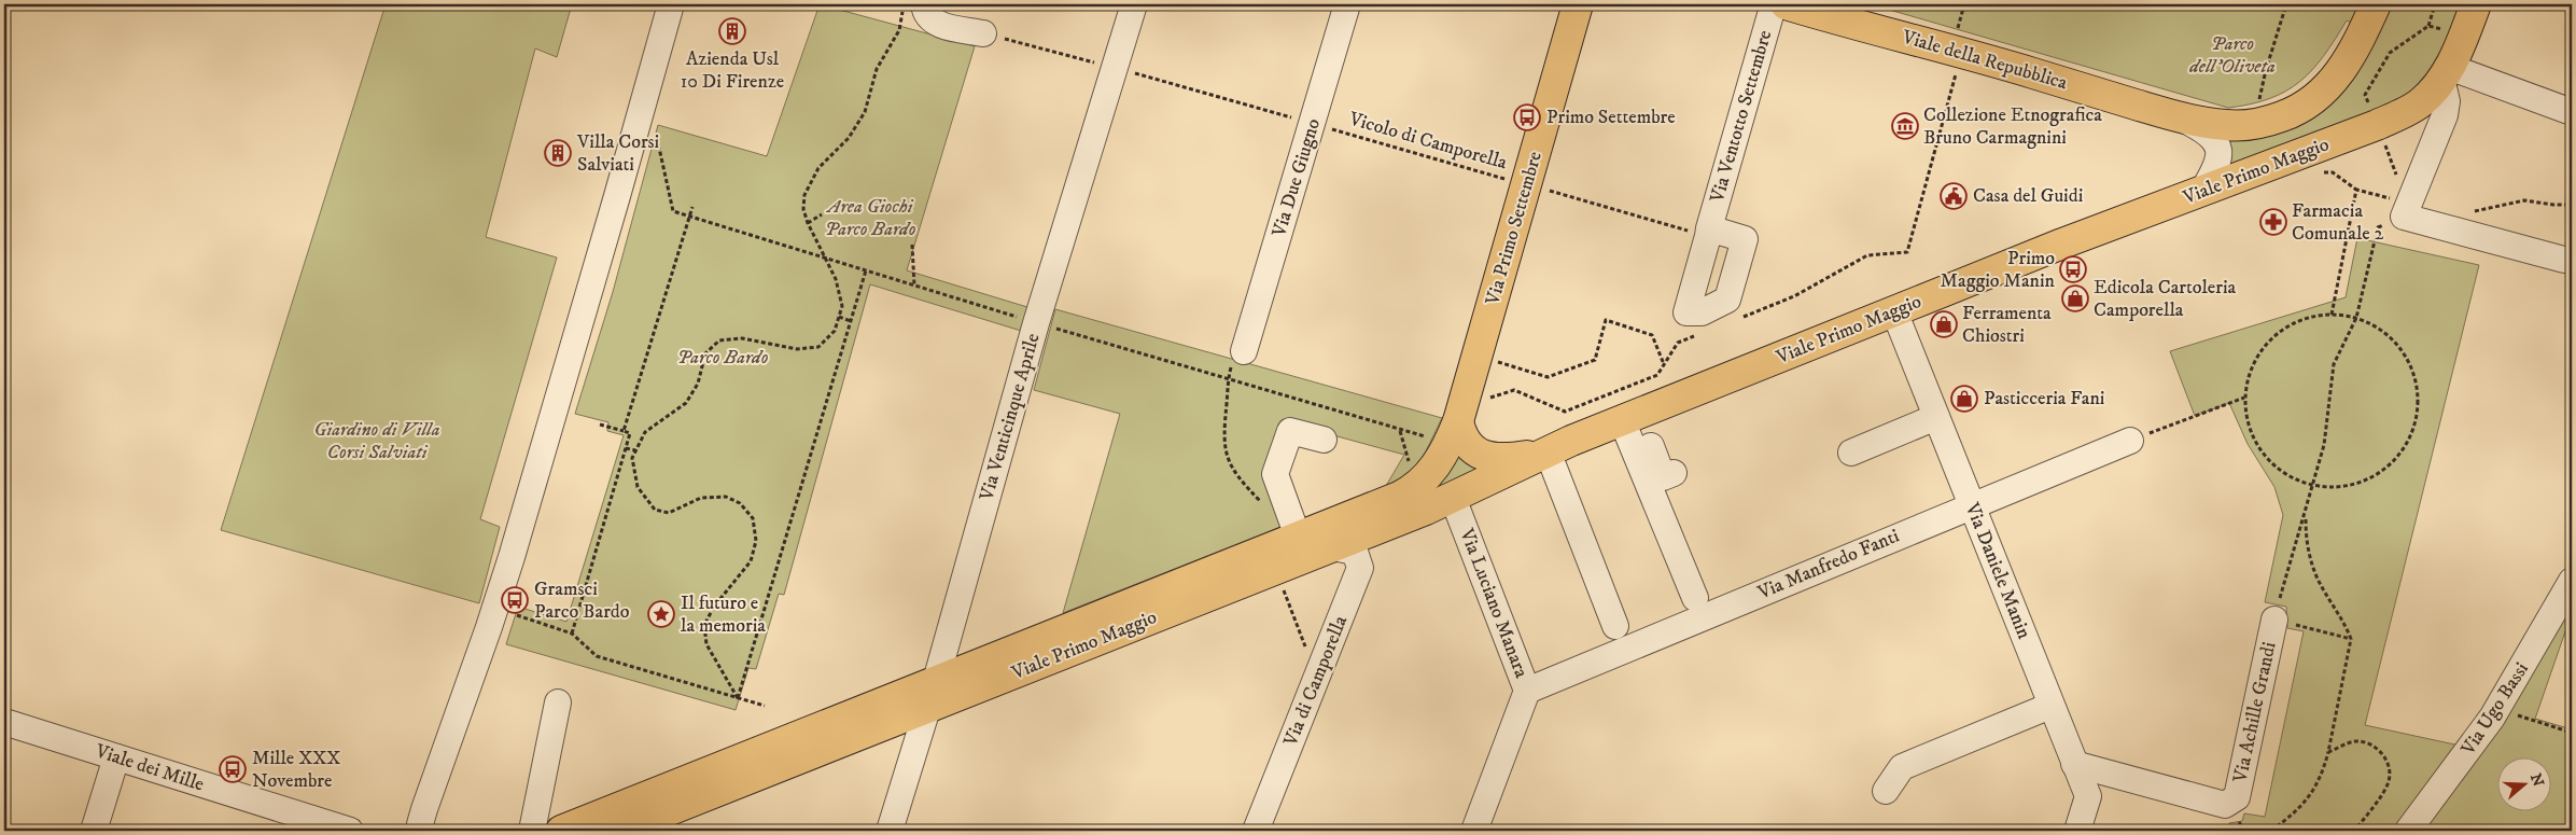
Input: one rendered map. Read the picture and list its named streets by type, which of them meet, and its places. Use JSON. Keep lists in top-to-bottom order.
{
  "streets": {
    "main road": ["Viale della Repubblica", "Viale Primo Maggio", "Via Primo Settembre"],
    "street": [
      "Via Ventotto Settembre",
      "Via Due Giugno",
      "Via Venticinque Aprile",
      "Via Manfredo Fanti",
      "Via Daniele Manin",
      "Via Luciano Manara",
      "Via di Camporella",
      "Via Ugo Bassi",
      "Via Achille Grandi",
      "Viale dei Mille"
    ],
    "path": ["Vicolo di Camporella"]
  },
  "crossings": [
    ["Viale della Repubblica", "Viale Primo Maggio"],
    ["Via Ventotto Settembre", "Vicolo di Camporella"],
    ["Vicolo di Camporella", "Via Due Giugno"],
    ["Vicolo di Camporella", "Via Primo Settembre"],
    ["Vicolo di Camporella", "Via Venticinque Aprile"],
    ["Viale Primo Maggio", "Via Primo Settembre"],
    ["Viale Primo Maggio", "Via Venticinque Aprile"],
    ["Viale Primo Maggio", "Via Daniele Manin"],
    ["Viale Primo Maggio", "Via Luciano Manara"],
    ["Viale Primo Maggio", "Via di Camporella"],
    ["Via Manfredo Fanti", "Via Daniele Manin"],
    ["Via Manfredo Fanti", "Via Luciano Manara"],
    ["Via Daniele Manin", "Via Achille Grandi"]
  ],
  "parks": [
    "Parco dell'Oliveta",
    "Area Giochi Parco Bardo",
    "Parco Bardo",
    "Giardino di Villa Corsi Salviati"
  ],
  "places": {
    "building": ["Azienda Usl 10 Di Firenze", "Villa Corsi Salviati"],
    "bus stop": [
      "Primo Settembre",
      "Primo Maggio Manin",
      "Gramsci Parco Bardo",
      "Mille XXX Novembre"
    ],
    "museum": ["Collezione Etnografica Bruno Carmagnini"],
    "public building": ["Casa del Guidi"],
    "pharmacy": ["Farmacia Comunale 2"],
    "shop": ["Edicola Cartoleria Camporella", "Ferramenta Chiostri", "Pasticceria Fani"],
    "place": ["Il futuro e la memoria"]
  },
  "north": "right"
}
